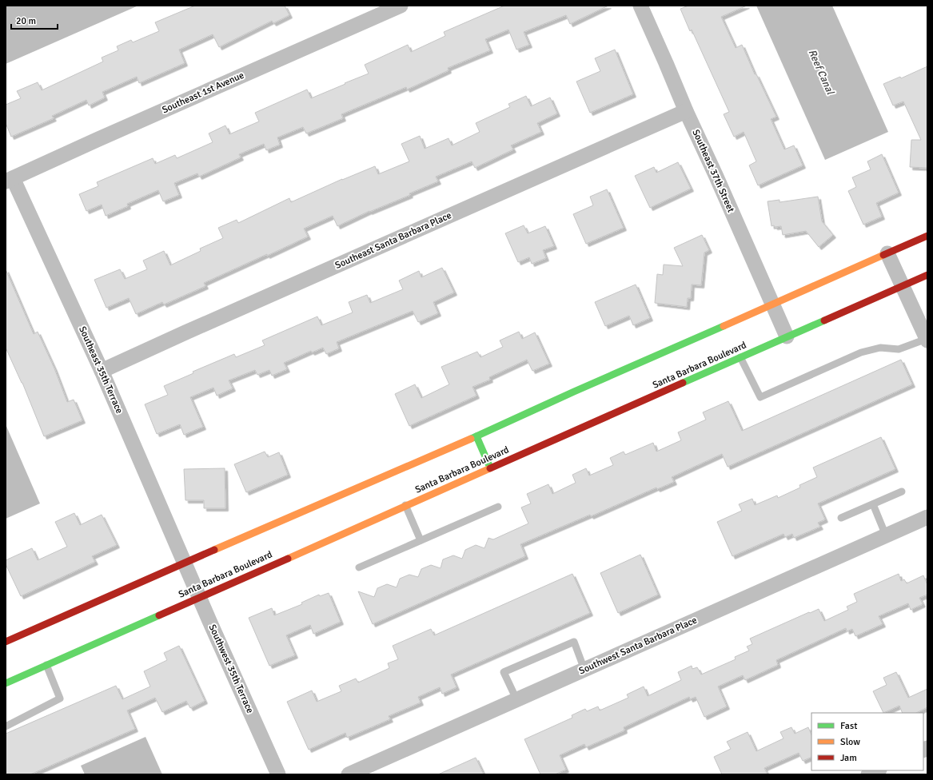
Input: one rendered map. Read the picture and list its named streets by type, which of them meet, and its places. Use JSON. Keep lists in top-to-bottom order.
{
  "streets": {
    "main road": ["Santa Barbara Boulevard"],
    "street": [
      "Southeast 1st Avenue",
      "Southeast 37th Street",
      "Southeast Santa Barbara Place",
      "Southeast 35th Terrace",
      "Southwest Santa Barbara Place",
      "Southwest 35th Terrace"
    ]
  },
  "crossings": [
    ["Southeast 1st Avenue", "Southeast 35th Terrace"],
    ["Southeast 37th Street", "Southeast Santa Barbara Place"],
    ["Southeast 37th Street", "Santa Barbara Boulevard"],
    ["Southeast Santa Barbara Place", "Southeast 35th Terrace"],
    ["Santa Barbara Boulevard", "Southwest 35th Terrace"],
    ["Southeast 35th Terrace", "Southwest 35th Terrace"]
  ],
  "water": ["Reef Canal"],
  "legend": ["Fast", "Slow", "Jam"],
  "scale_bar": "20 m"
}
